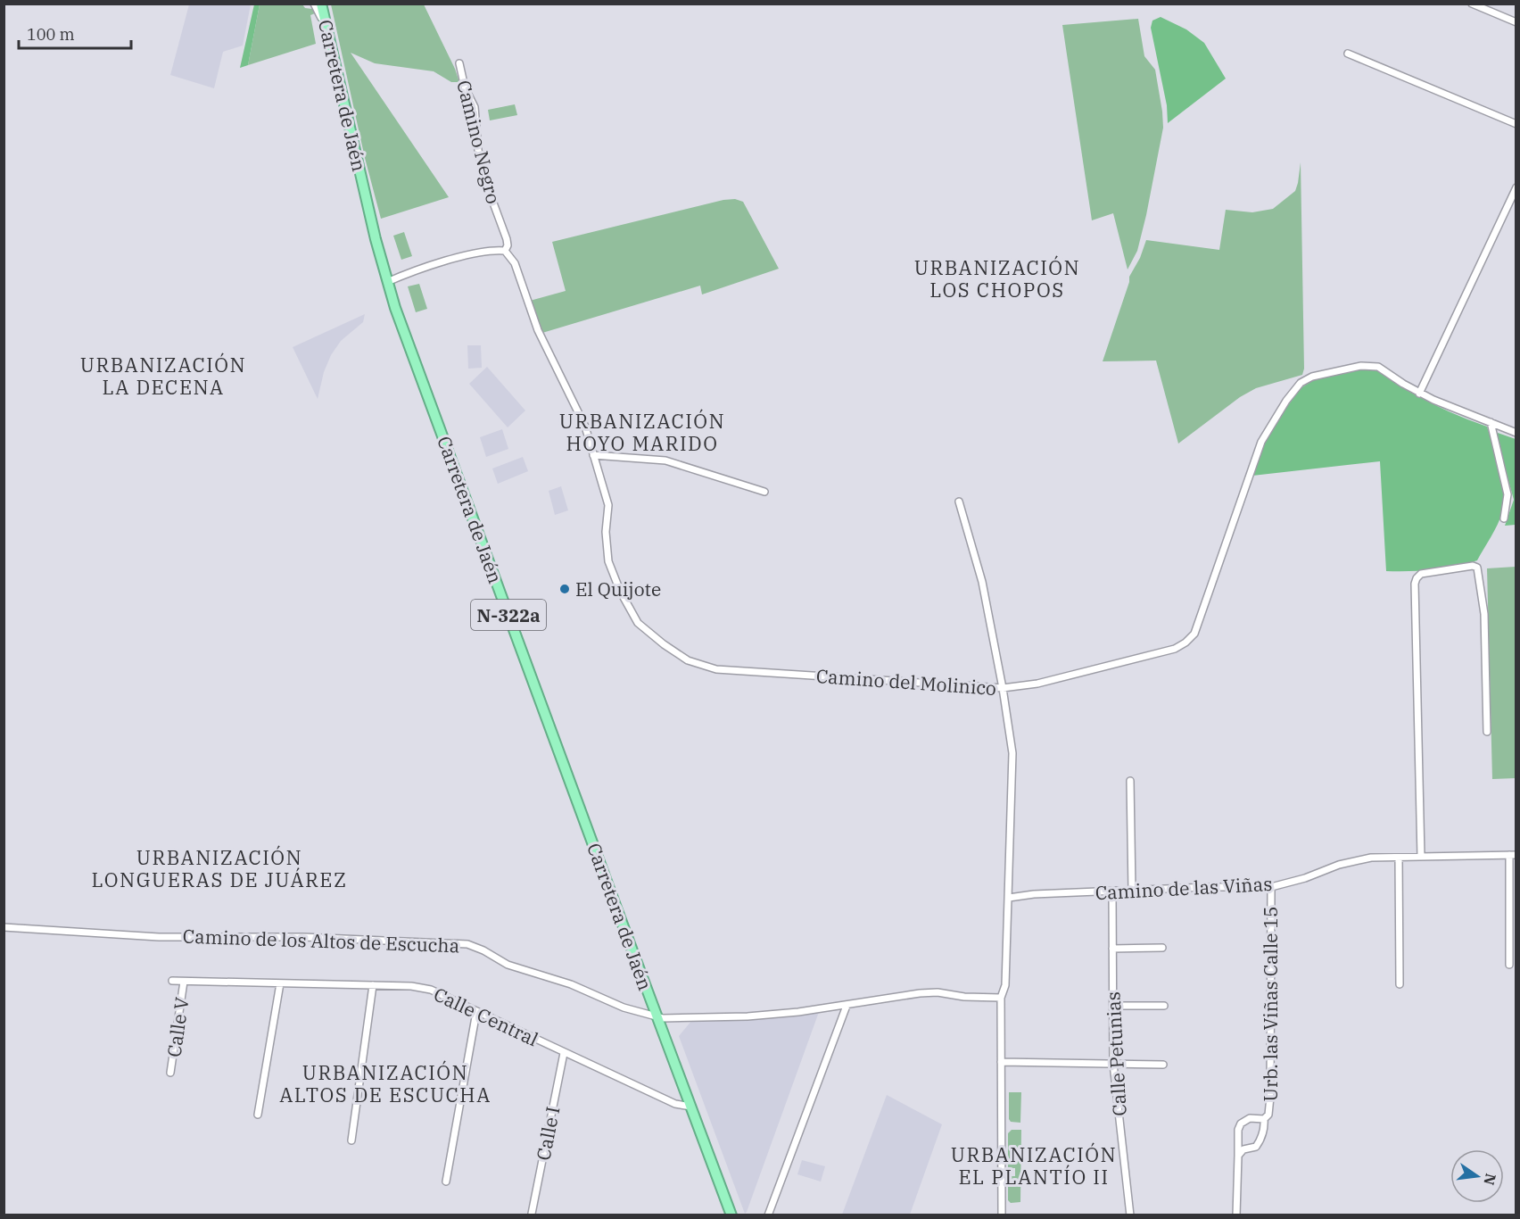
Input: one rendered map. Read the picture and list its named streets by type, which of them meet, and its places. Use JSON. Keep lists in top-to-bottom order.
{
  "streets": {
    "highway": ["Carretera de Jaén", "N-322a"],
    "street": [
      "Camino Negro",
      "Camino del Molinico",
      "Camino de las Viñas",
      "Camino de los Altos de Escucha",
      "Urb. las Viñas Calle 15",
      "Calle Central",
      "Calle V",
      "Calle Petunias",
      "Calle I"
    ]
  },
  "crossings": [
    ["Carretera de Jaén", "Camino de los Altos de Escucha"],
    ["Carretera de Jaén", "Calle Central"],
    ["Camino Negro", "Camino del Molinico"],
    ["Camino de las Viñas", "Urb. las Viñas Calle 15"],
    ["Camino de las Viñas", "Calle Petunias"],
    ["Calle Central", "Calle V"],
    ["Calle Central", "Calle I"]
  ],
  "districts": [
    "URBANIZACIÓN LOS CHOPOS",
    "URBANIZACIÓN LA DECENA",
    "URBANIZACIÓN HOYO MARIDO",
    "URBANIZACIÓN LONGUERAS DE JUÁREZ",
    "URBANIZACIÓN ALTOS DE ESCUCHA",
    "URBANIZACIÓN EL PLANTÍO II"
  ],
  "places": ["El Quijote"],
  "scale_bar": "100 m",
  "north": "right"
}
